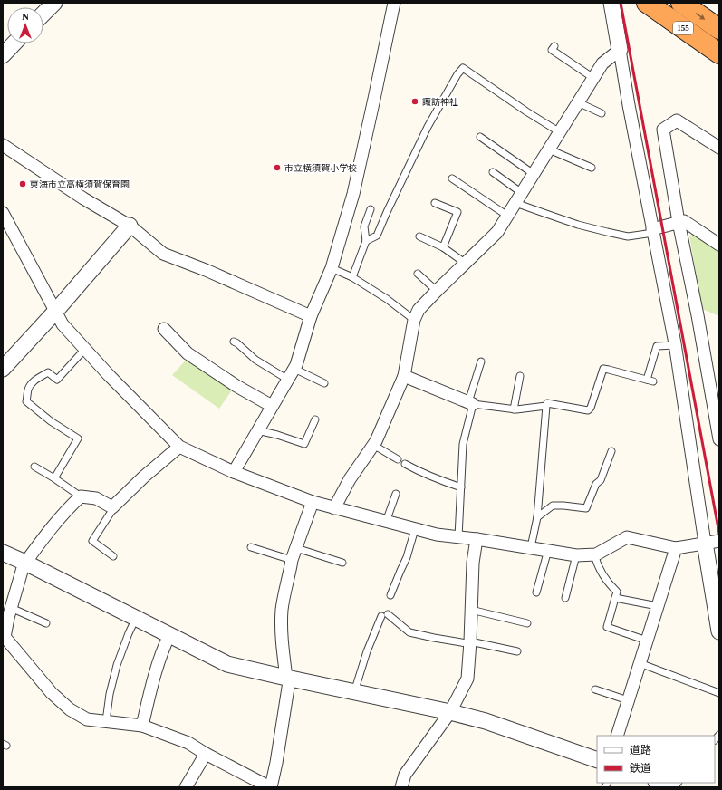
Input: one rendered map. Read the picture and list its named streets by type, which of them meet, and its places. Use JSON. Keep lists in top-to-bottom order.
{
  "streets": {
    "highway": ["155"]
  },
  "places": ["諏訪神社", "市立横須賀小学校", "東海市立高横須賀保育園"],
  "legend": ["道路", "鉄道"],
  "north": "top"
}
